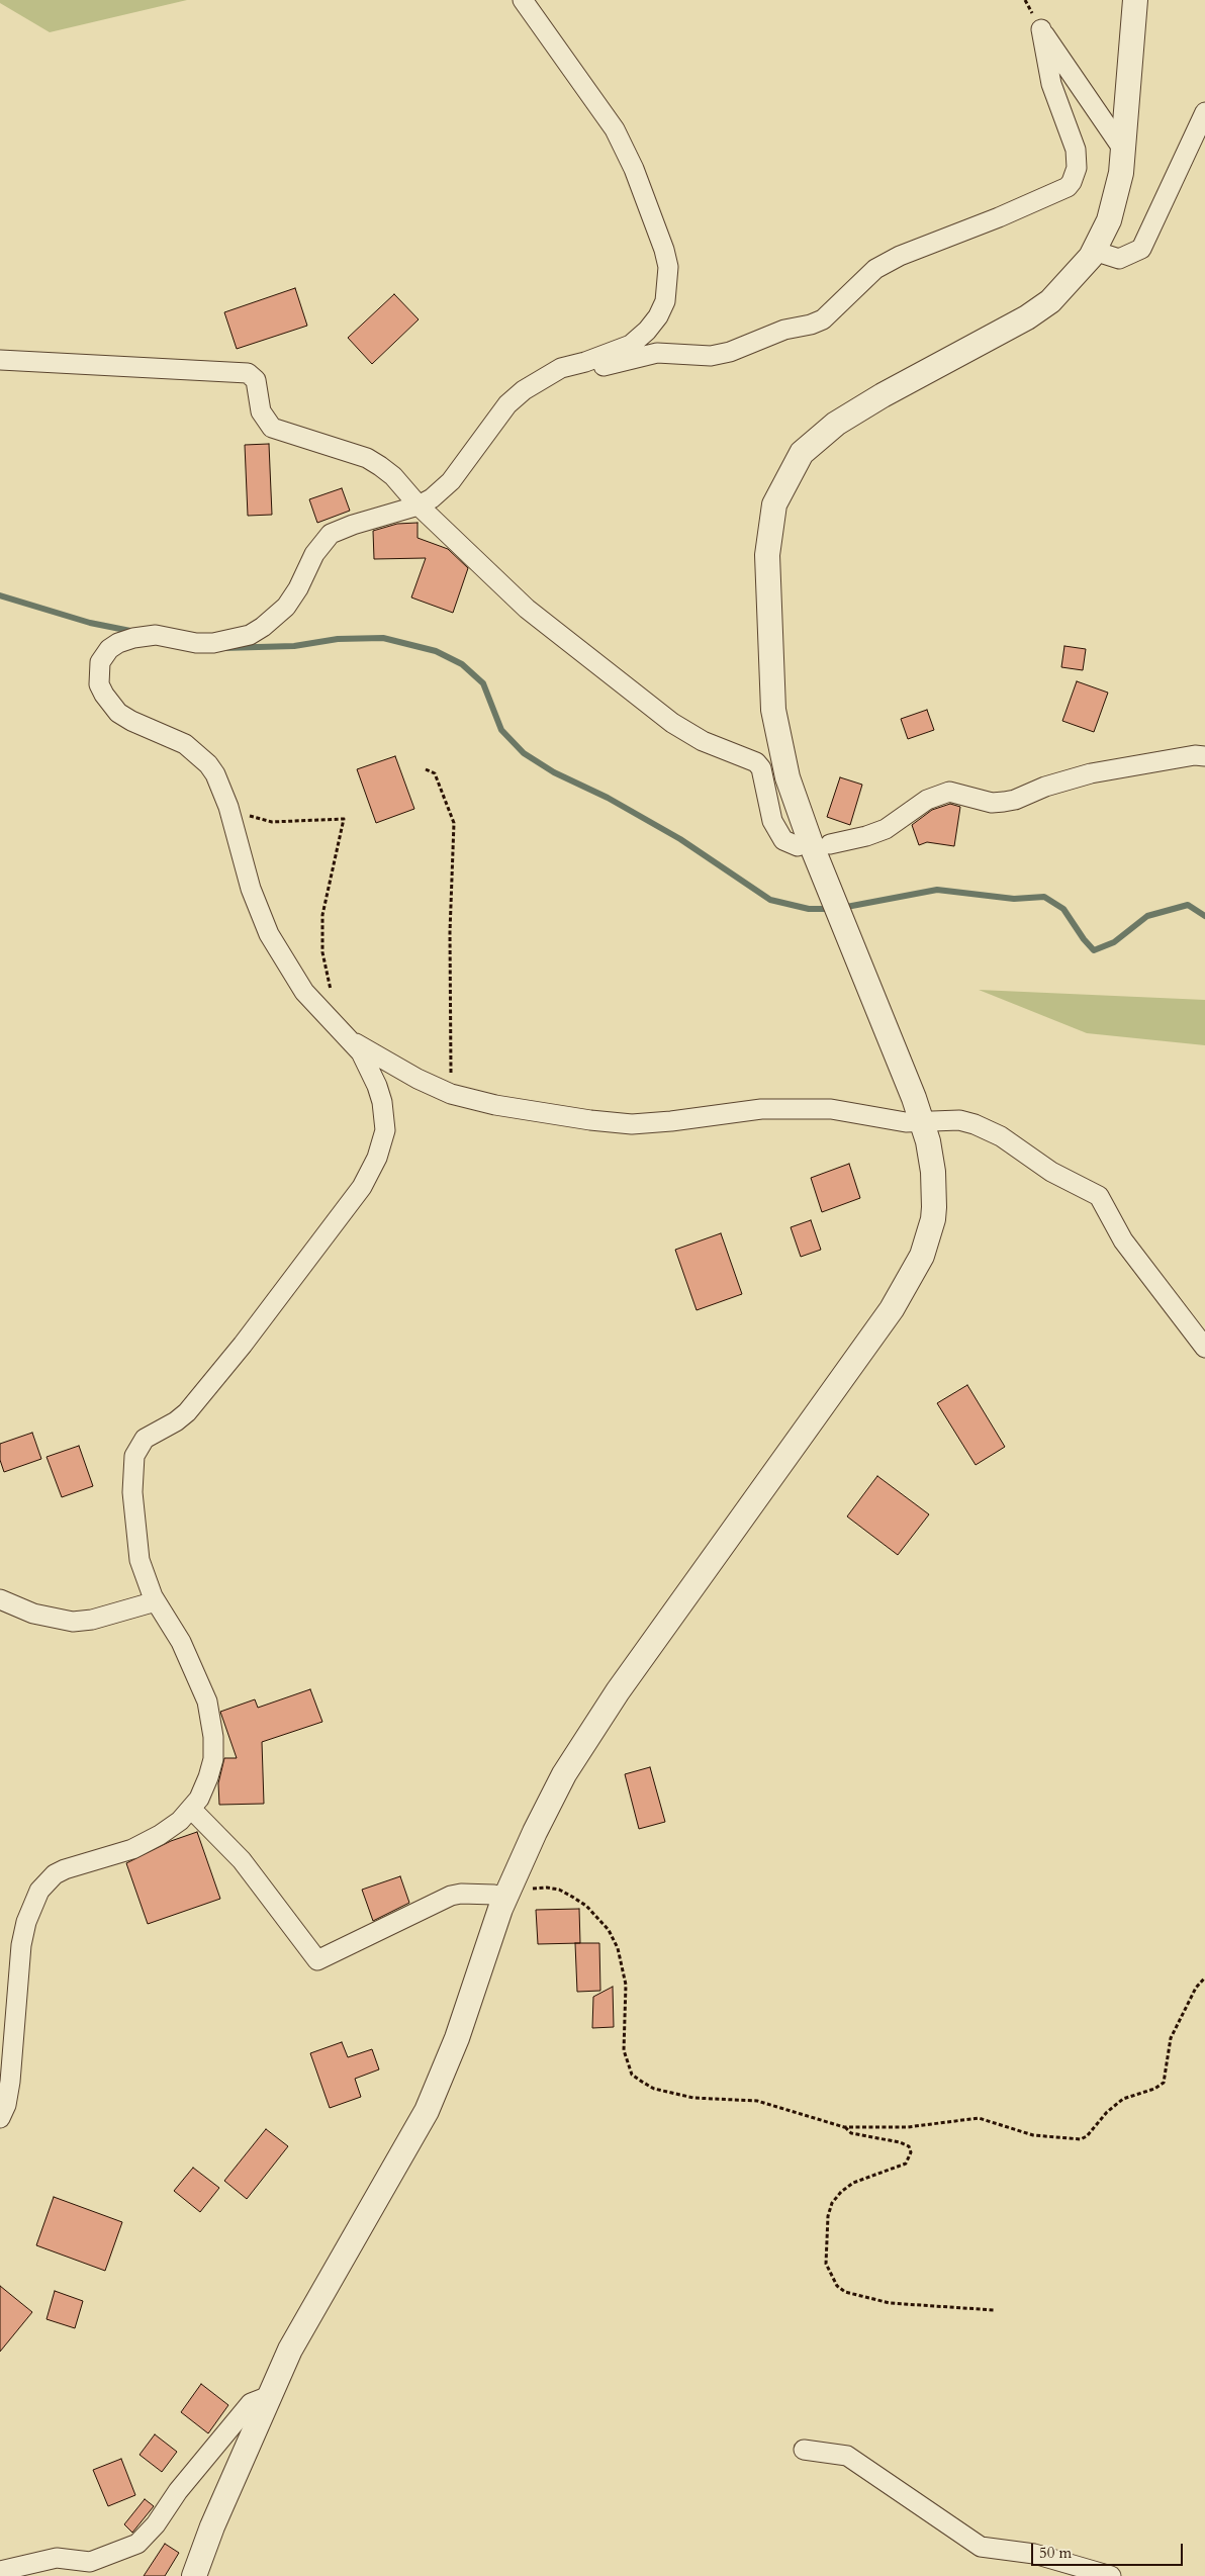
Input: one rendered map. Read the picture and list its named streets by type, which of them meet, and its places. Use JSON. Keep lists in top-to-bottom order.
{
  "scale_bar": "50 m"
}
